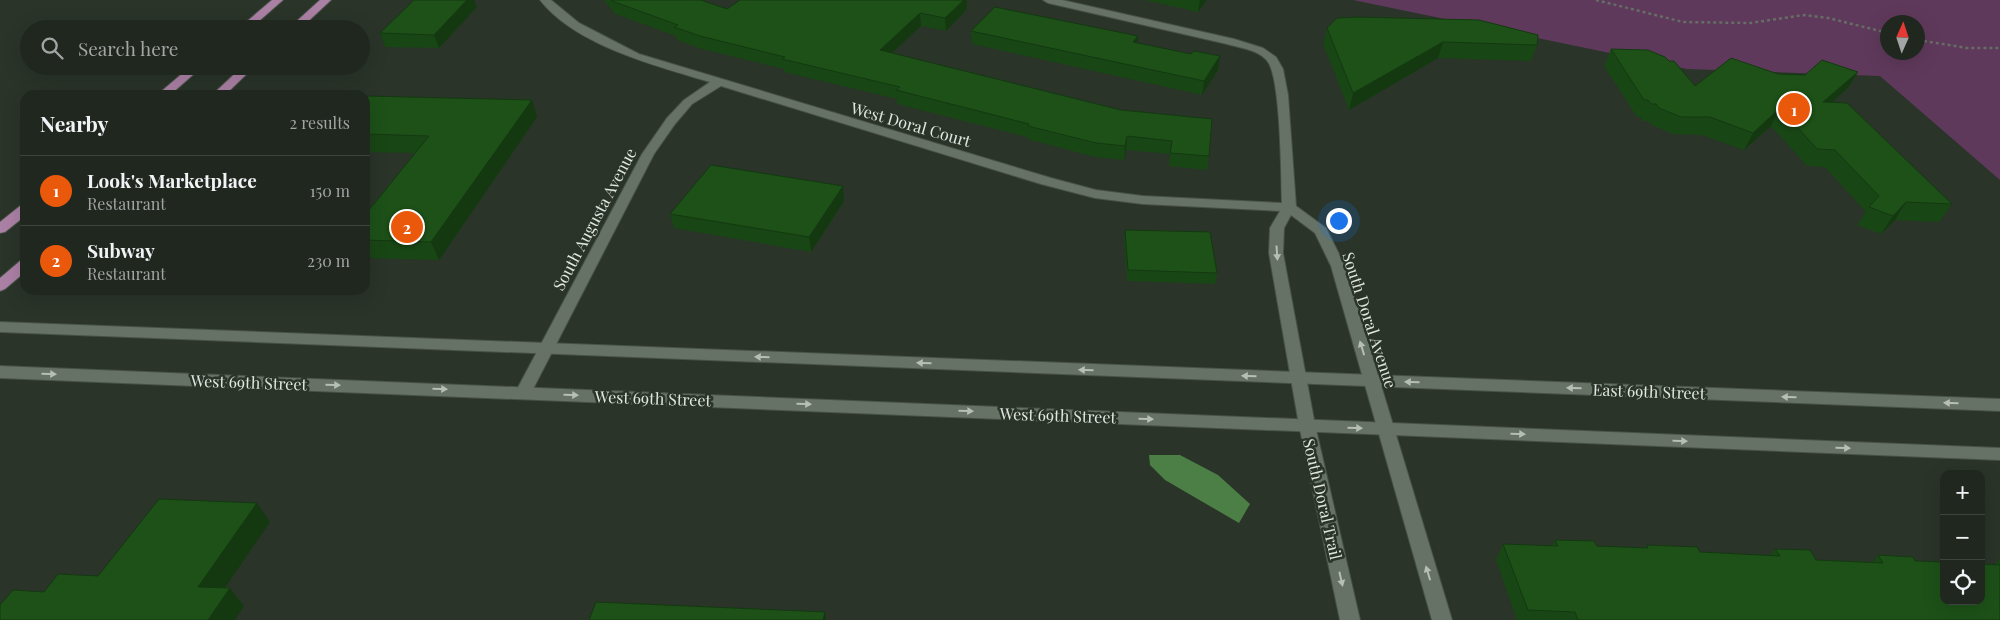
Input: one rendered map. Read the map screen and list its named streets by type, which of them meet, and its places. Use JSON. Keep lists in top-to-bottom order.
{
  "streets": {
    "main road": [
      "West Doral Court",
      "South Augusta Avenue",
      "South Doral Avenue",
      "West 69th Street",
      "East 69th Street",
      "South Doral Trail"
    ]
  },
  "crossings": [
    ["West Doral Court", "South Augusta Avenue"],
    ["West Doral Court", "South Doral Avenue"],
    ["South Augusta Avenue", "West 69th Street"],
    ["South Doral Avenue", "East 69th Street"],
    ["West 69th Street", "South Doral Trail"],
    ["East 69th Street", "South Doral Trail"]
  ],
  "one_way": ["South Doral Avenue"],
  "north": "top",
  "page": {
    "search": "Search here",
    "heading": ["Nearby", "2 results"],
    "pins": ["1", "2"],
    "list": [
      {
        "mark": "1",
        "name": "Look's Marketplace",
        "note": "Restaurant",
        "value": "150 m"
      },
      {
        "mark": "2",
        "name": "Subway",
        "note": "Restaurant",
        "value": "230 m"
      }
    ],
    "map_buttons": ["+", "−"]
  }
}
